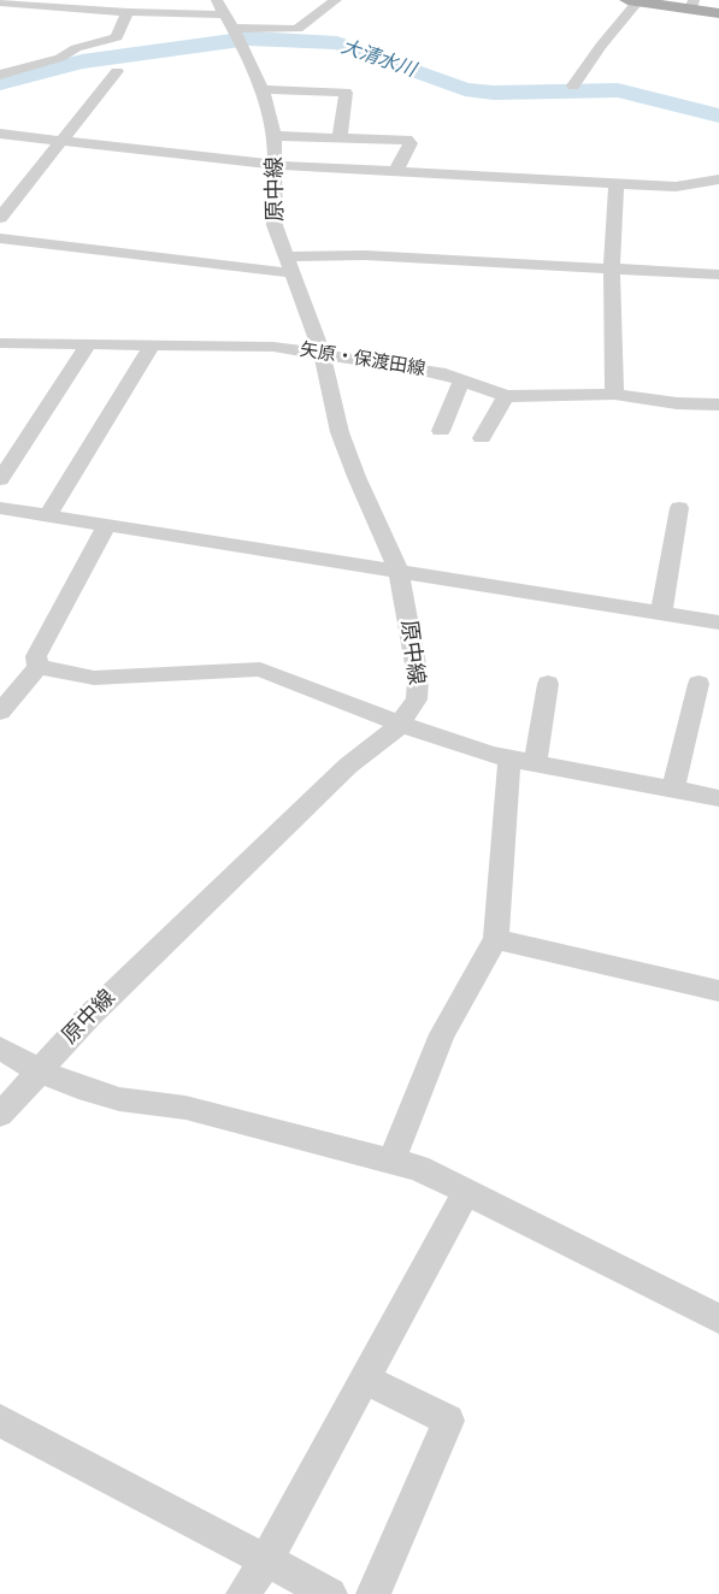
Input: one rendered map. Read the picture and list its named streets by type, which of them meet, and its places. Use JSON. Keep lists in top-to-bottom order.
{
  "streets": {
    "street": ["原中線", "矢原・保渡田線"]
  },
  "crossings": [
    ["原中線", "矢原・保渡田線"]
  ],
  "water": ["大清水川"]
}
